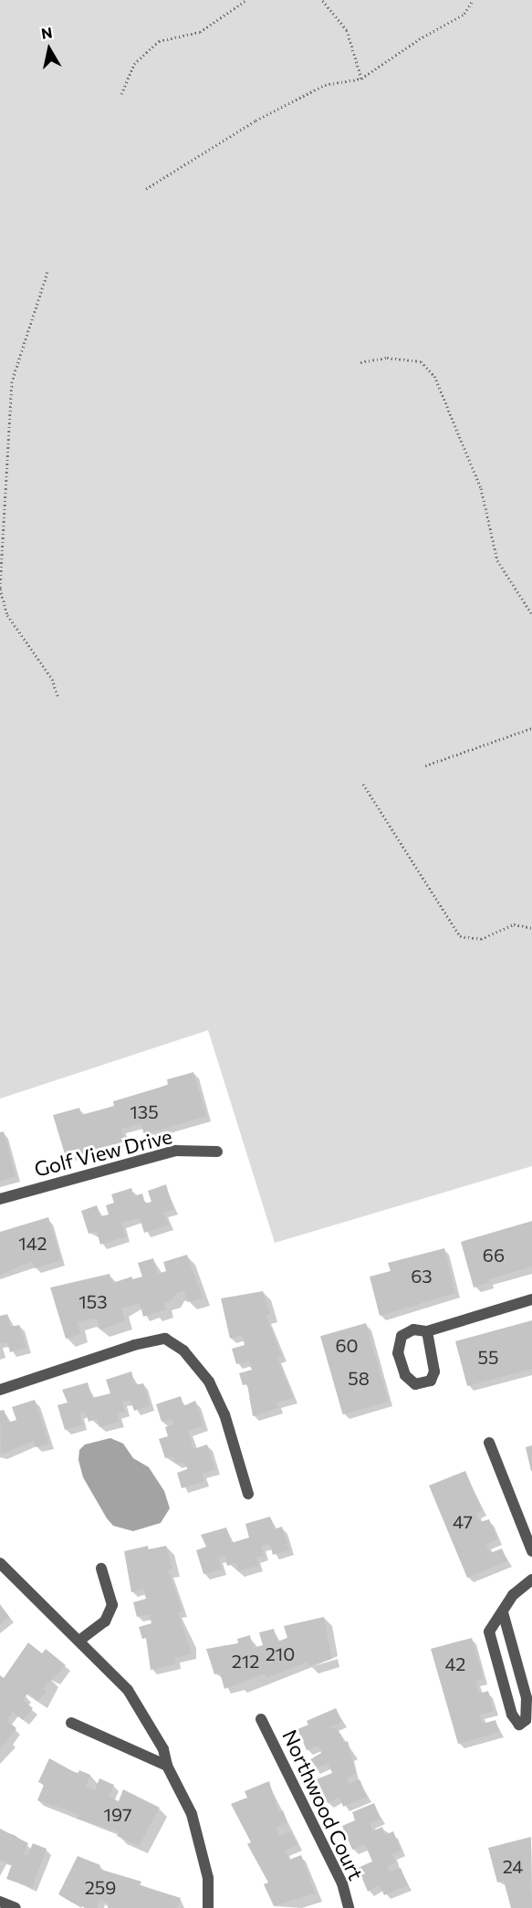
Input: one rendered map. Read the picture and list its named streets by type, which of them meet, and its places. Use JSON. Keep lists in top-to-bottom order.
{
  "streets": {
    "street": ["Golf View Drive", "Northwood Court"]
  },
  "house_numbers": [
    "135",
    "142",
    "66",
    "63",
    "153",
    "60",
    "55",
    "58",
    "47",
    "210",
    "212",
    "42",
    "197",
    "24",
    "259"
  ],
  "north": "top"
}
